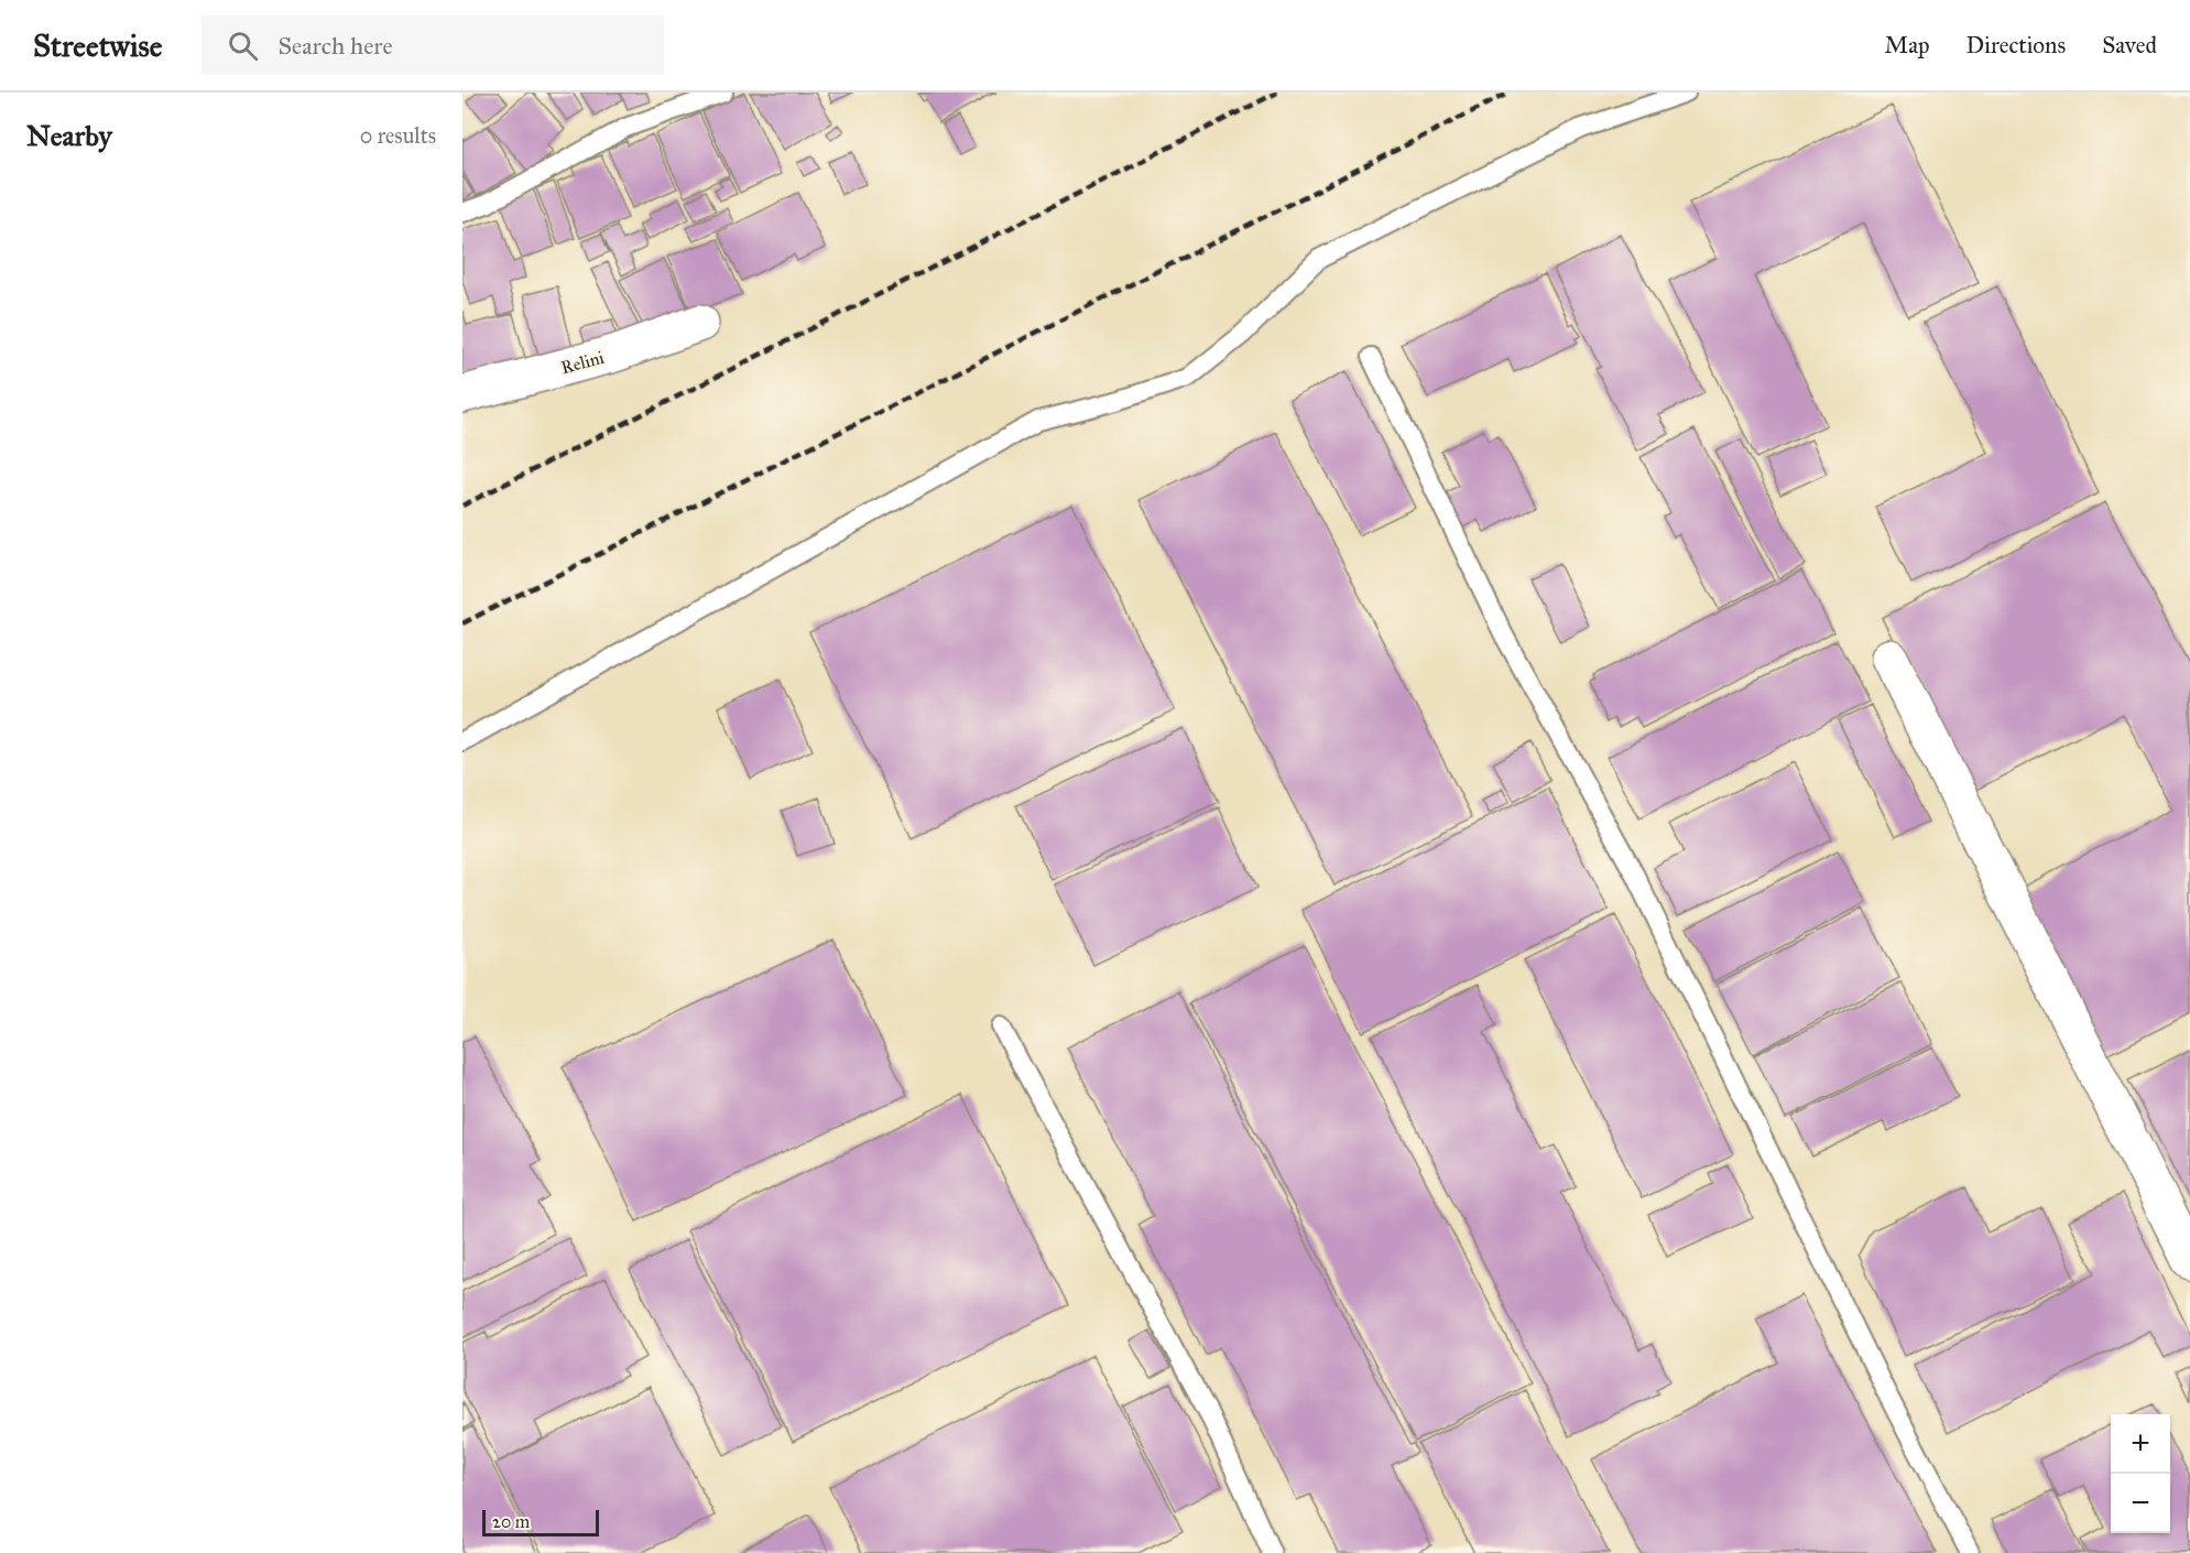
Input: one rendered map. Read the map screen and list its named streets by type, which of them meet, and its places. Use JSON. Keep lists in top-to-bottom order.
{
  "streets": {
    "street": ["Relini"]
  },
  "scale_bar": "20 m",
  "page": {
    "header": "Streetwise",
    "search": "Search here",
    "nav": ["Map", "Directions", "Saved"],
    "heading": ["Nearby", "0 results"],
    "map_buttons": ["+", "−"],
    "scale": "20 m"
  }
}
